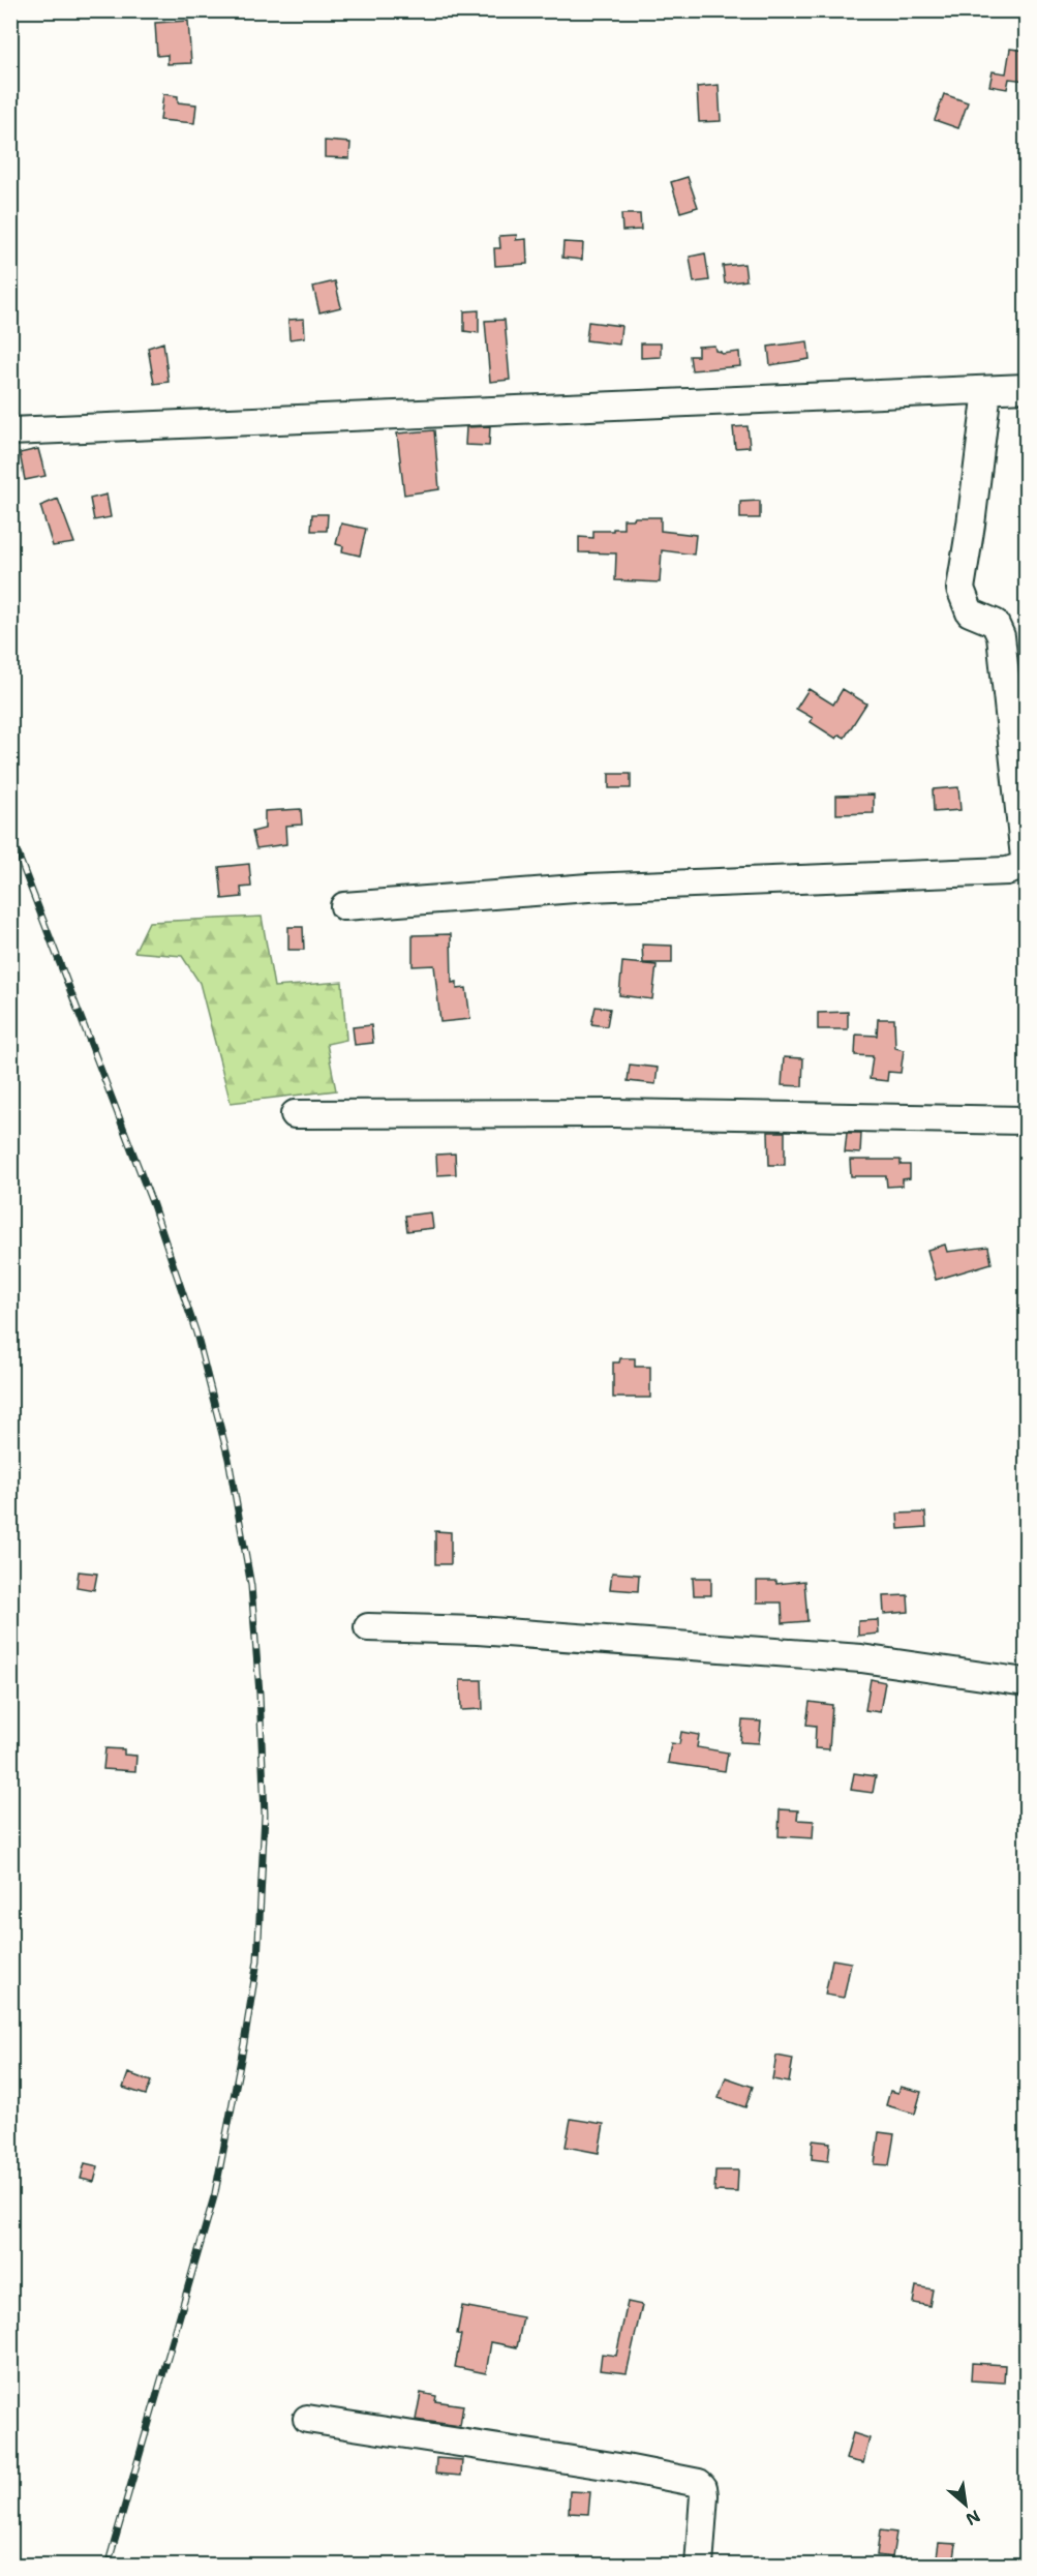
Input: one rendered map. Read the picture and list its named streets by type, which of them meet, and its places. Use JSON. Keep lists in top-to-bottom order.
{
  "north": "bottom right"
}
